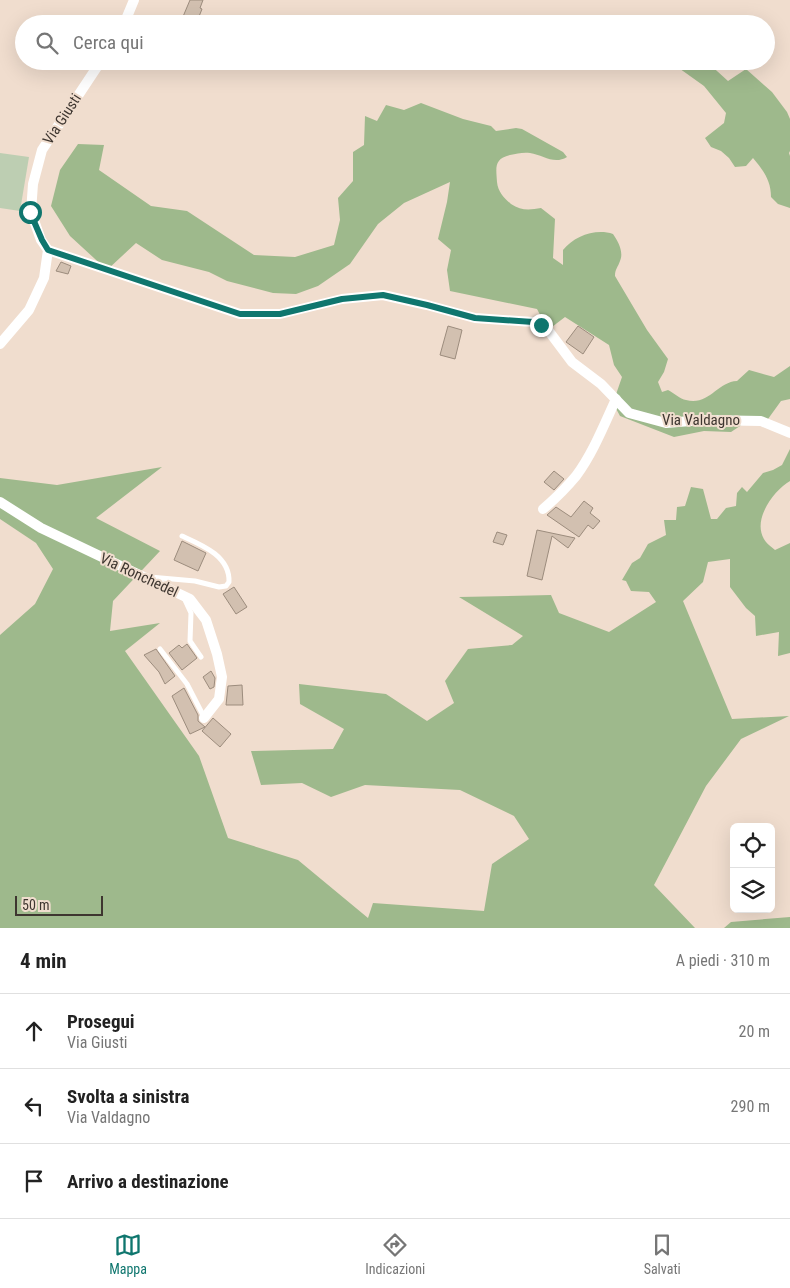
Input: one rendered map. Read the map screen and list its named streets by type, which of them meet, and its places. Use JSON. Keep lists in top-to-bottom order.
{
  "streets": {
    "street": ["Via Giusti", "Via Valdagno", "Via Ronchedel"]
  },
  "crossings": [
    ["Via Giusti", "Via Valdagno"]
  ],
  "scale_bar": "50 m",
  "page": {
    "search": "Cerca qui",
    "scale": "50 m",
    "heading": ["4 min", "A piedi · 310 m"],
    "list": [
      ["Prosegui", "Via Giusti", "20 m"],
      ["Svolta a sinistra", "Via Valdagno", "290 m"],
      "Arrivo a destinazione"
    ],
    "nav": ["Mappa", "Indicazioni", "Salvati"]
  }
}
